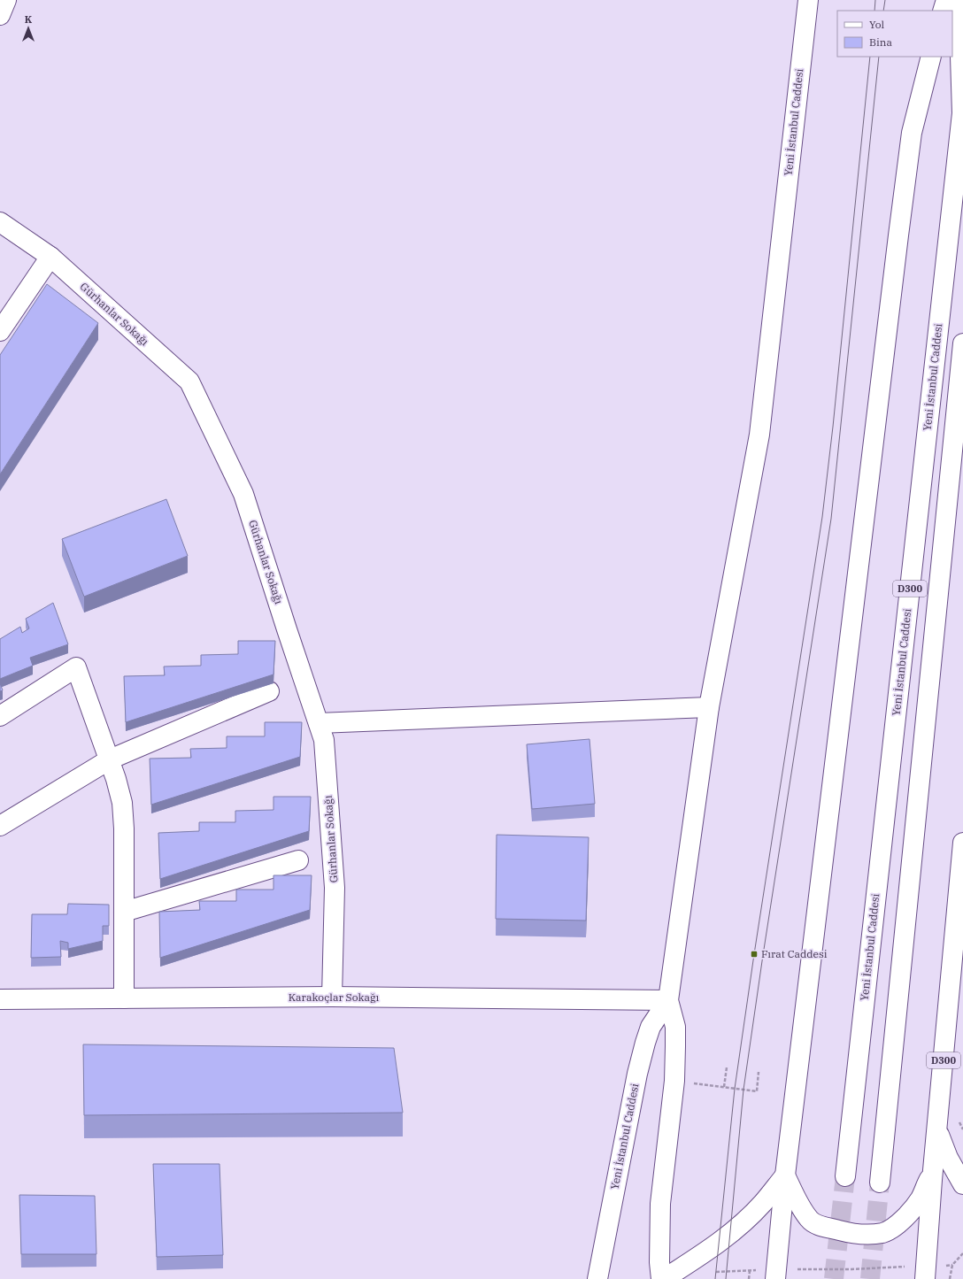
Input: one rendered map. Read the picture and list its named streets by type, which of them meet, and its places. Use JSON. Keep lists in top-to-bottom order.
{
  "streets": {
    "main road": [
      "Yeni İstanbul Caddesi",
      "Gürhanlar Sokağı",
      "D300",
      "Karakoçlar Sokağı"
    ]
  },
  "crossings": [
    ["Yeni İstanbul Caddesi", "Karakoçlar Sokağı"],
    ["Gürhanlar Sokağı", "Karakoçlar Sokağı"]
  ],
  "places": {
    "transit": ["Fırat Caddesi"]
  },
  "legend": ["Yol", "Bina"],
  "north": "top"
}
